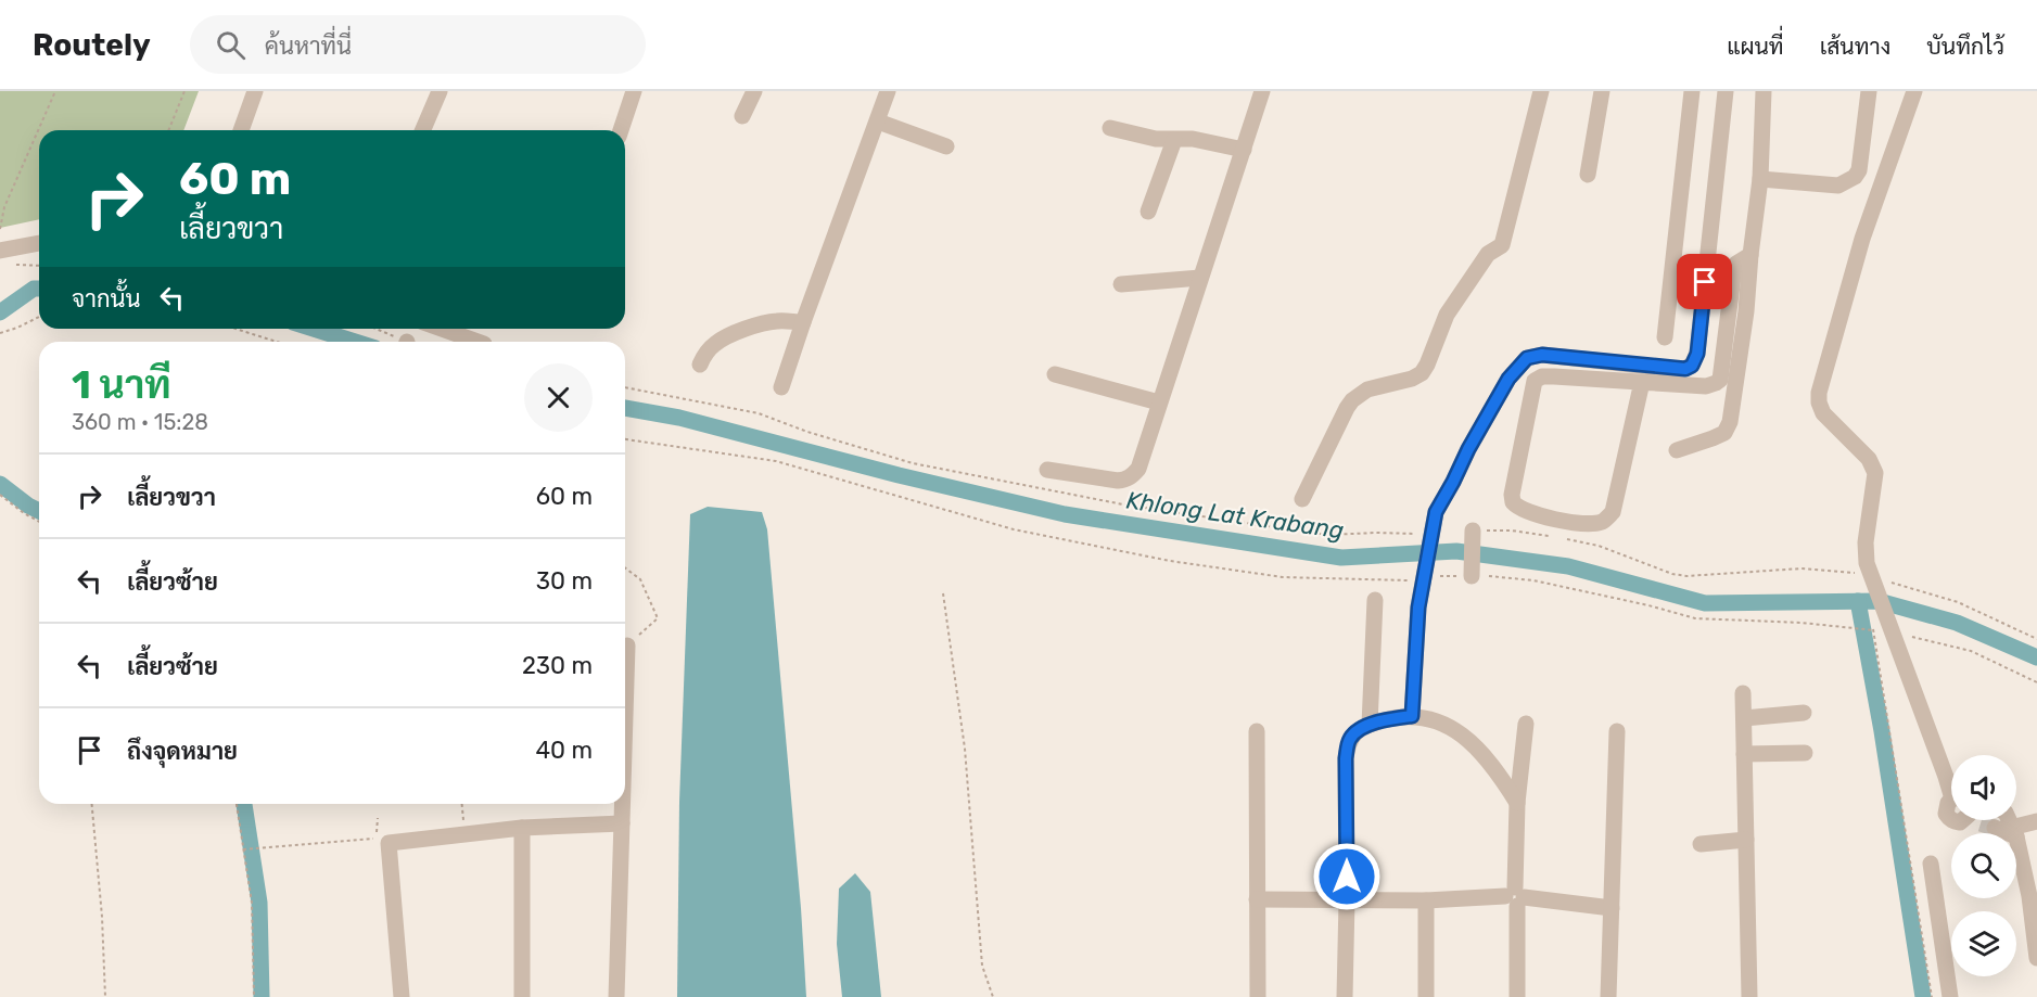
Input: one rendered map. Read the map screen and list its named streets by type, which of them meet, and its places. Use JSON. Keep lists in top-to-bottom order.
{
  "water": ["Khlong Lat Krabang"],
  "page": {
    "header": "Routely",
    "search": "ค้นหาที่นี่",
    "nav": ["แผนที่", "เส้นทาง", "บันทึกไว้"],
    "turn": ["60 m", "เลี้ยวขวา"],
    "then": "จากนั้น",
    "heading": ["1 นาที", "360 m · 15:28"],
    "list": [
      {
        "name": "เลี้ยวขวา",
        "value": "60 m"
      },
      {
        "name": "เลี้ยวซ้าย",
        "value": "30 m"
      },
      {
        "name": "เลี้ยวซ้าย",
        "value": "230 m"
      },
      {
        "name": "ถึงจุดหมาย",
        "value": "40 m"
      }
    ]
  }
}
